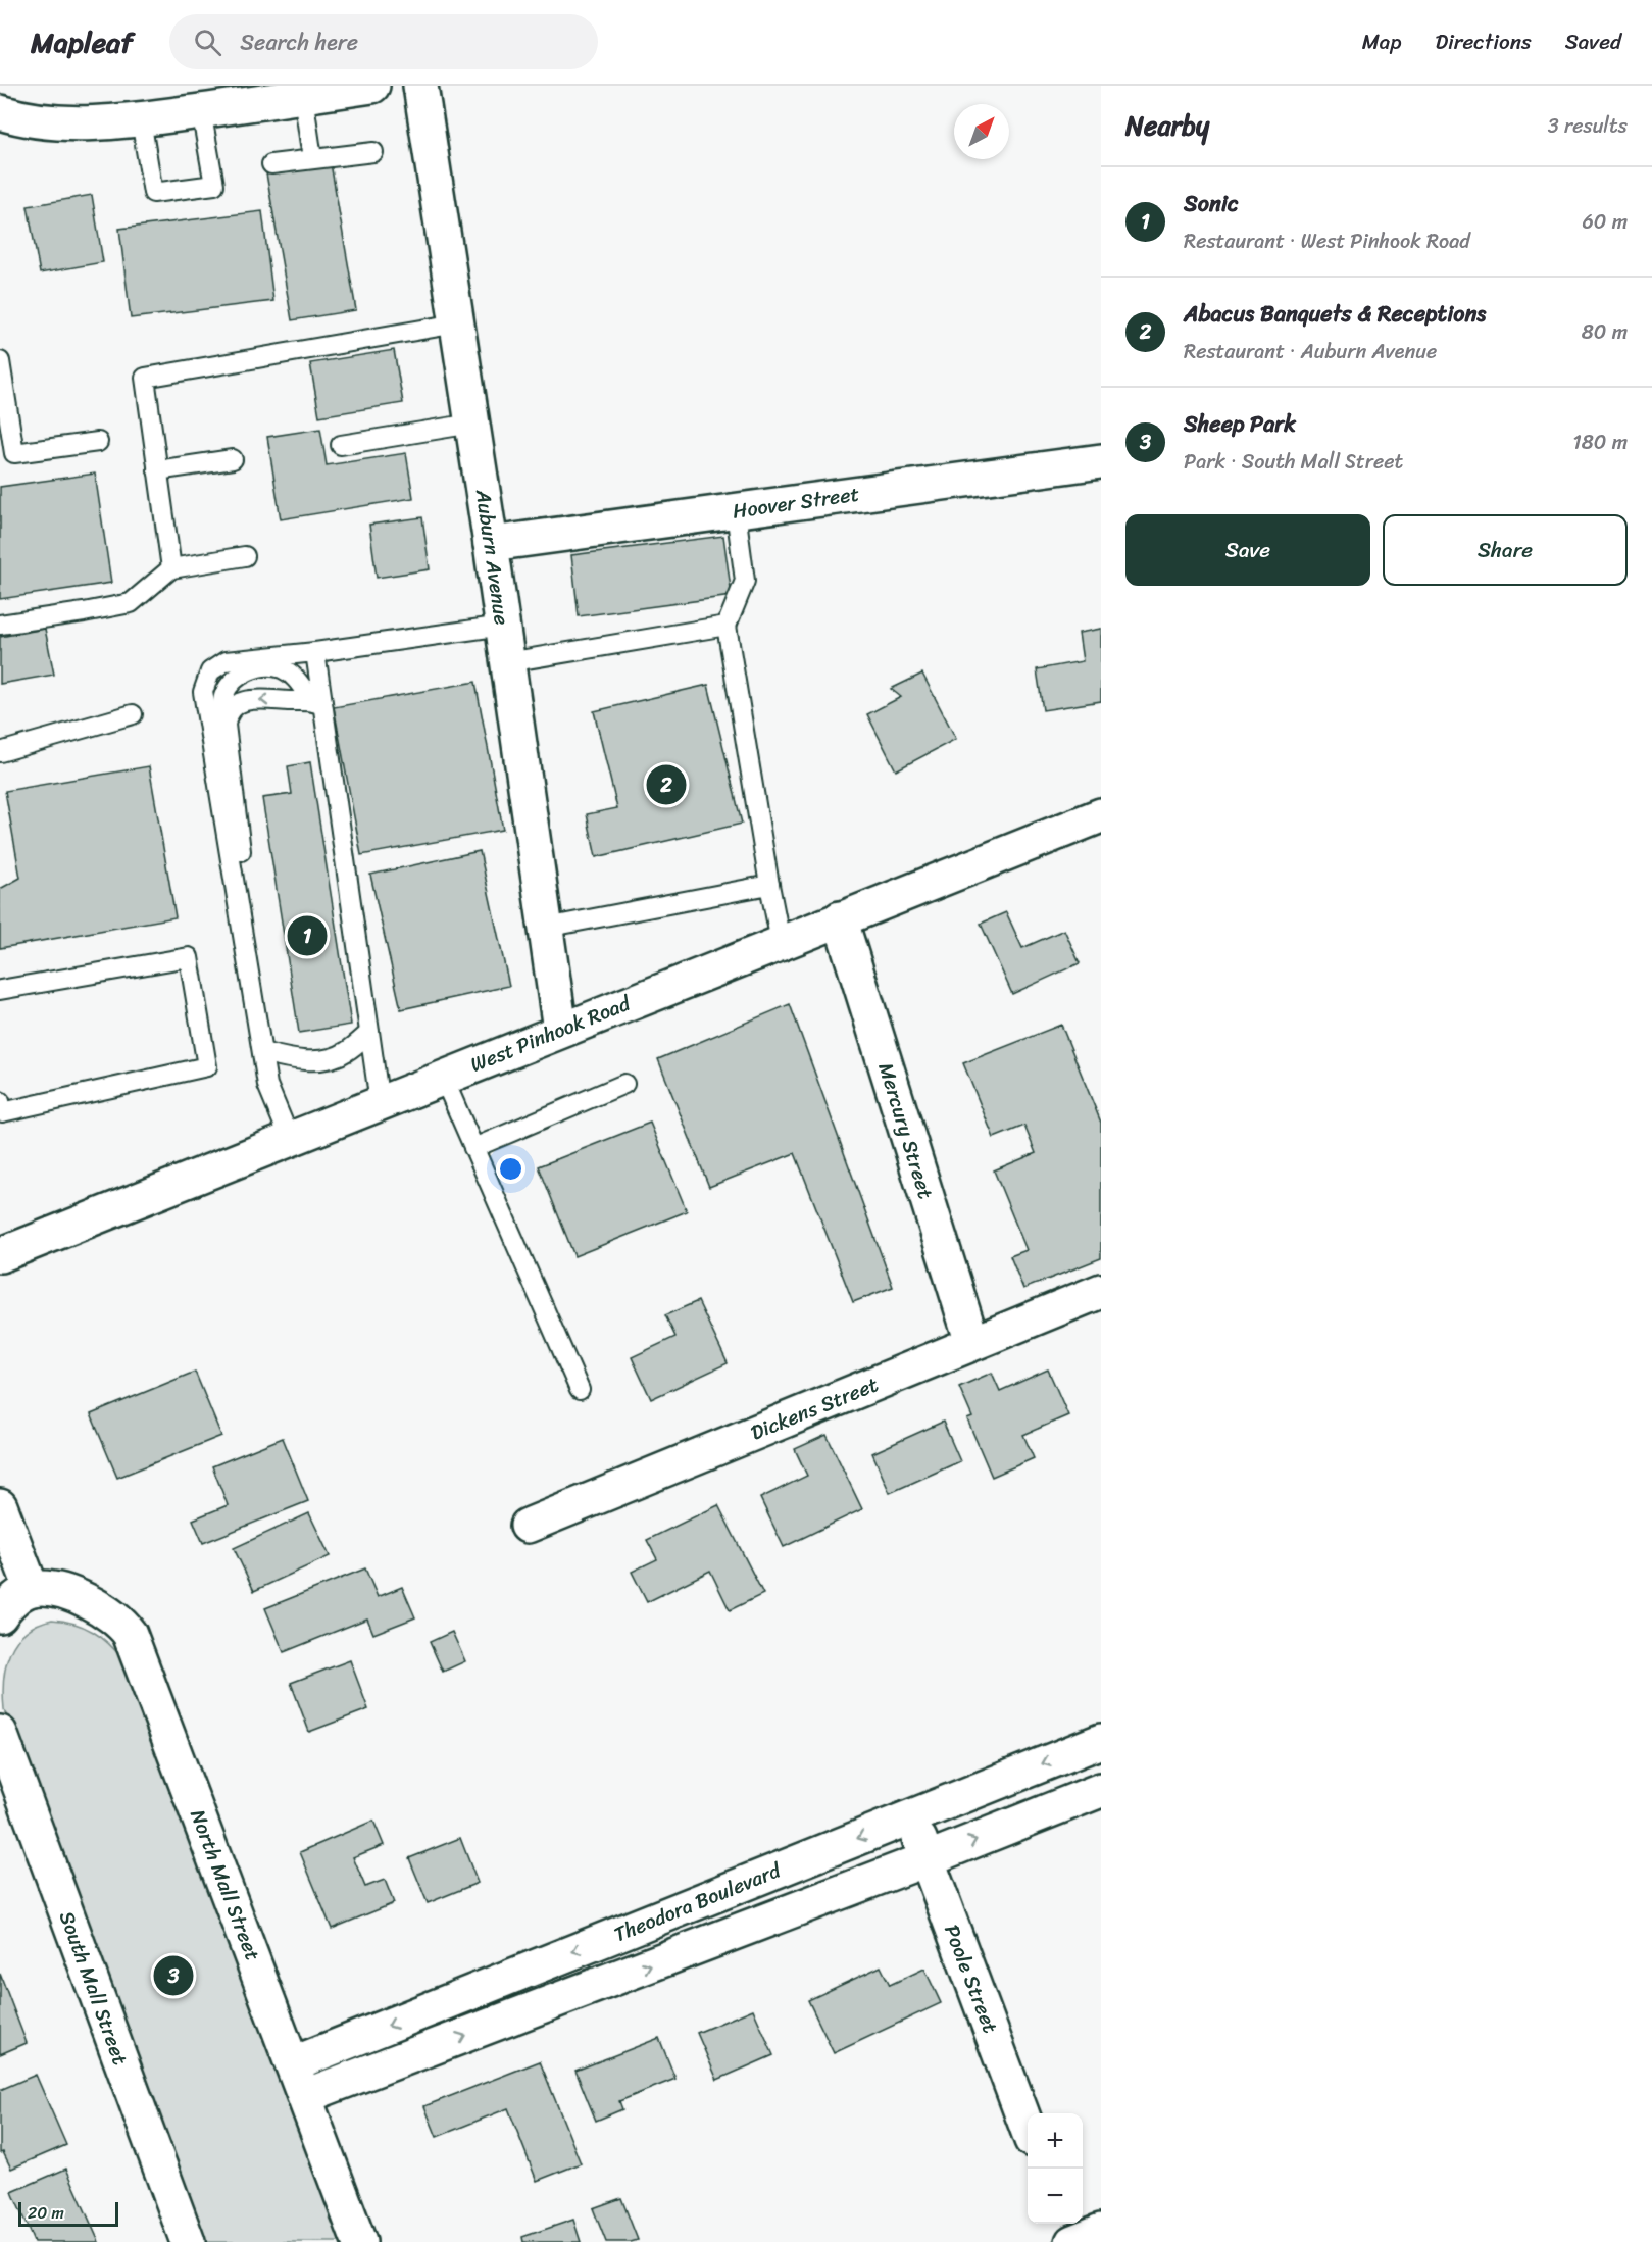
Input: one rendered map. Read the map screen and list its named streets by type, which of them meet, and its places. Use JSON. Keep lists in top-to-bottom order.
{
  "streets": {
    "street": [
      "Hoover Street",
      "Auburn Avenue",
      "West Pinhook Road",
      "Mercury Street",
      "Dickens Street",
      "North Mall Street",
      "Theodora Boulevard",
      "Poole Street",
      "South Mall Street"
    ]
  },
  "crossings": [
    ["Hoover Street", "Auburn Avenue"],
    ["Auburn Avenue", "West Pinhook Road"],
    ["West Pinhook Road", "Mercury Street"],
    ["Mercury Street", "Dickens Street"],
    ["North Mall Street", "Theodora Boulevard"],
    ["Theodora Boulevard", "Poole Street"]
  ],
  "scale_bar": "20 m",
  "north": "top right",
  "page": {
    "header": "Mapleaf",
    "search": "Search here",
    "nav": ["Map", "Directions", "Saved"],
    "heading": ["Nearby", "3 results"],
    "list": [
      {
        "mark": "1",
        "name": "Sonic",
        "note": "Restaurant · West Pinhook Road",
        "value": "60 m"
      },
      {
        "mark": "2",
        "name": "Abacus Banquets & Receptions",
        "note": "Restaurant · Auburn Avenue",
        "value": "80 m"
      },
      {
        "mark": "3",
        "name": "Sheep Park",
        "note": "Park · South Mall Street",
        "value": "180 m"
      }
    ],
    "buttons": ["Save", "Share"],
    "pins": ["2", "1", "3"],
    "map_buttons": ["+", "−"],
    "scale": "20 m"
  }
}
